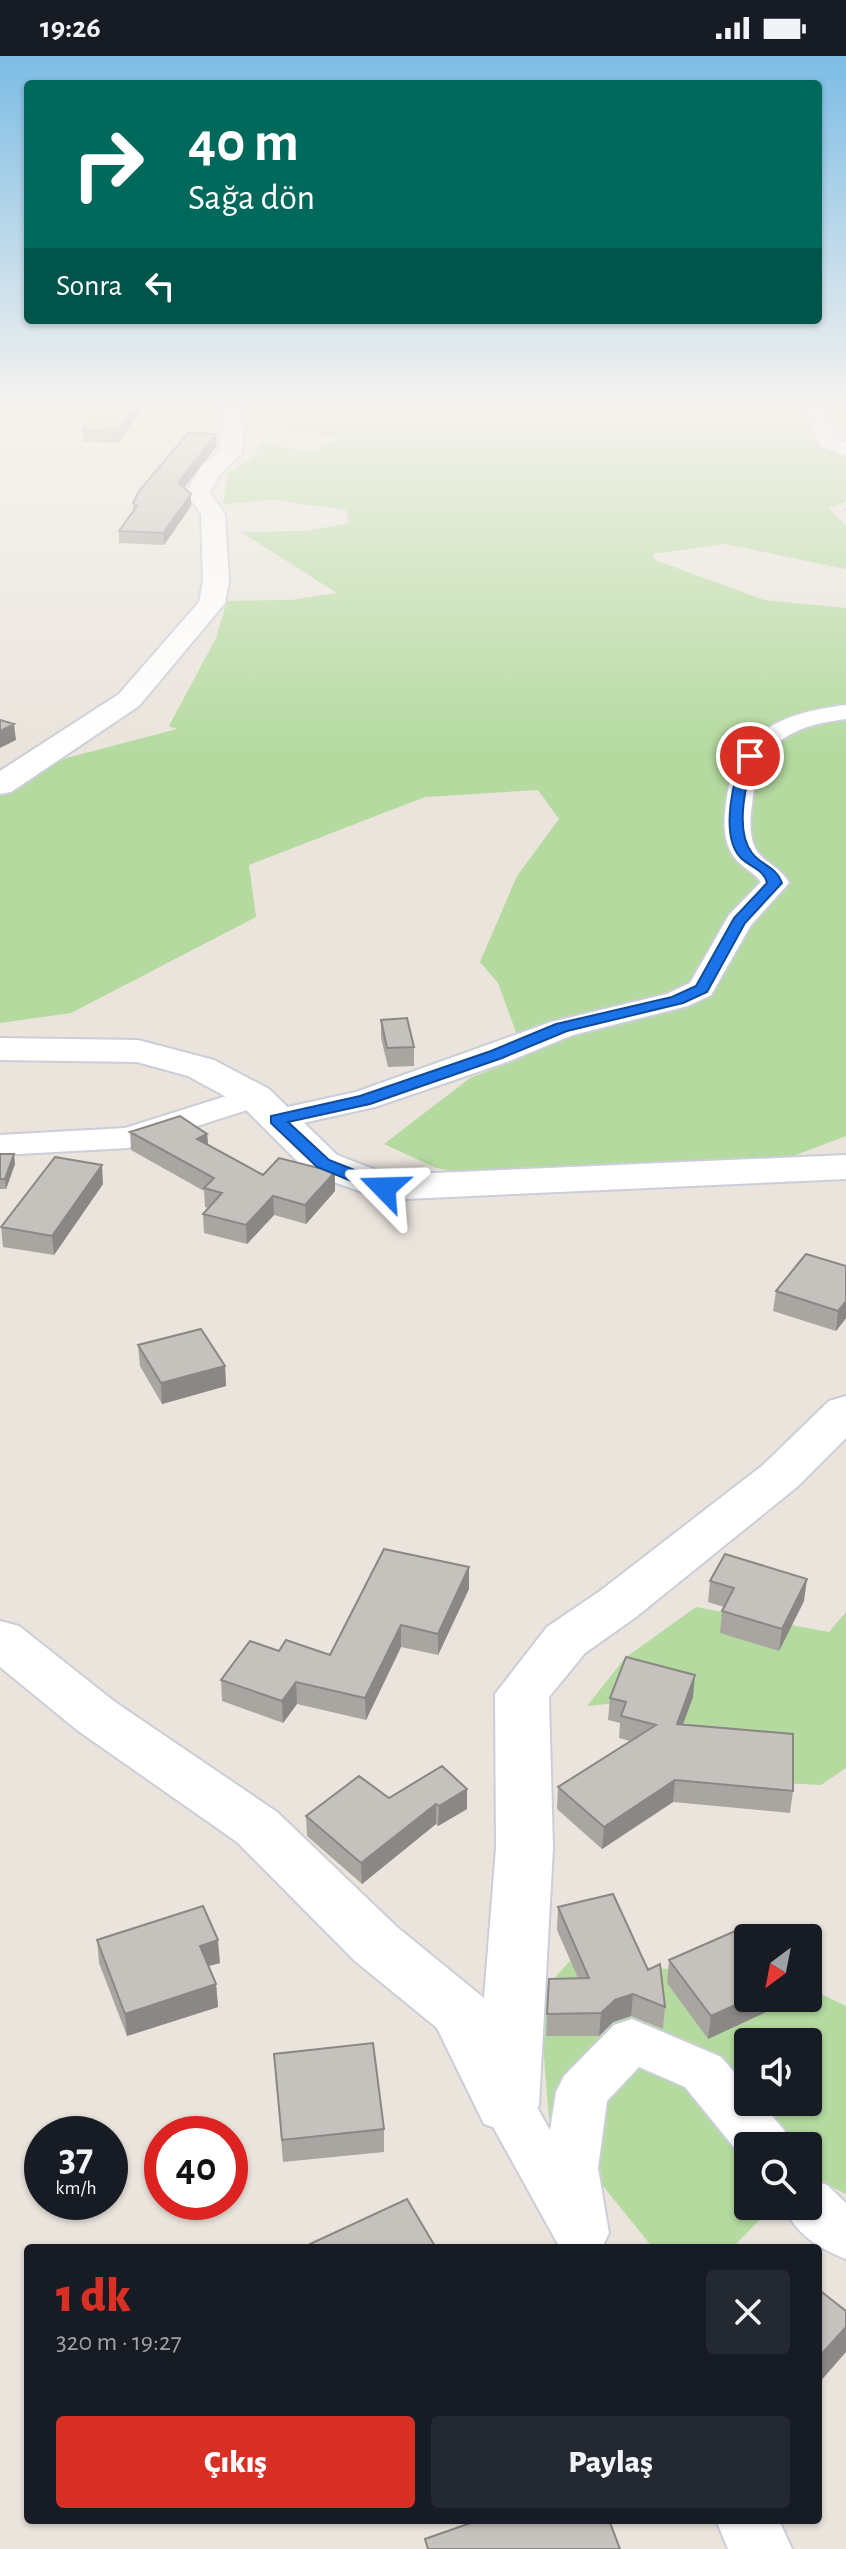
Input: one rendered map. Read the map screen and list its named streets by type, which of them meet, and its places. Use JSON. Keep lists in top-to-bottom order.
{
  "north": "bottom left",
  "page": {
    "status": "19:26",
    "turn": ["40 m", "Sağa dön"],
    "then": "Sonra",
    "speed": "37 km/h",
    "limit": "40",
    "heading": ["1 dk", "320 m · 19:27"],
    "buttons": ["Çıkış", "Paylaş"]
  }
}
